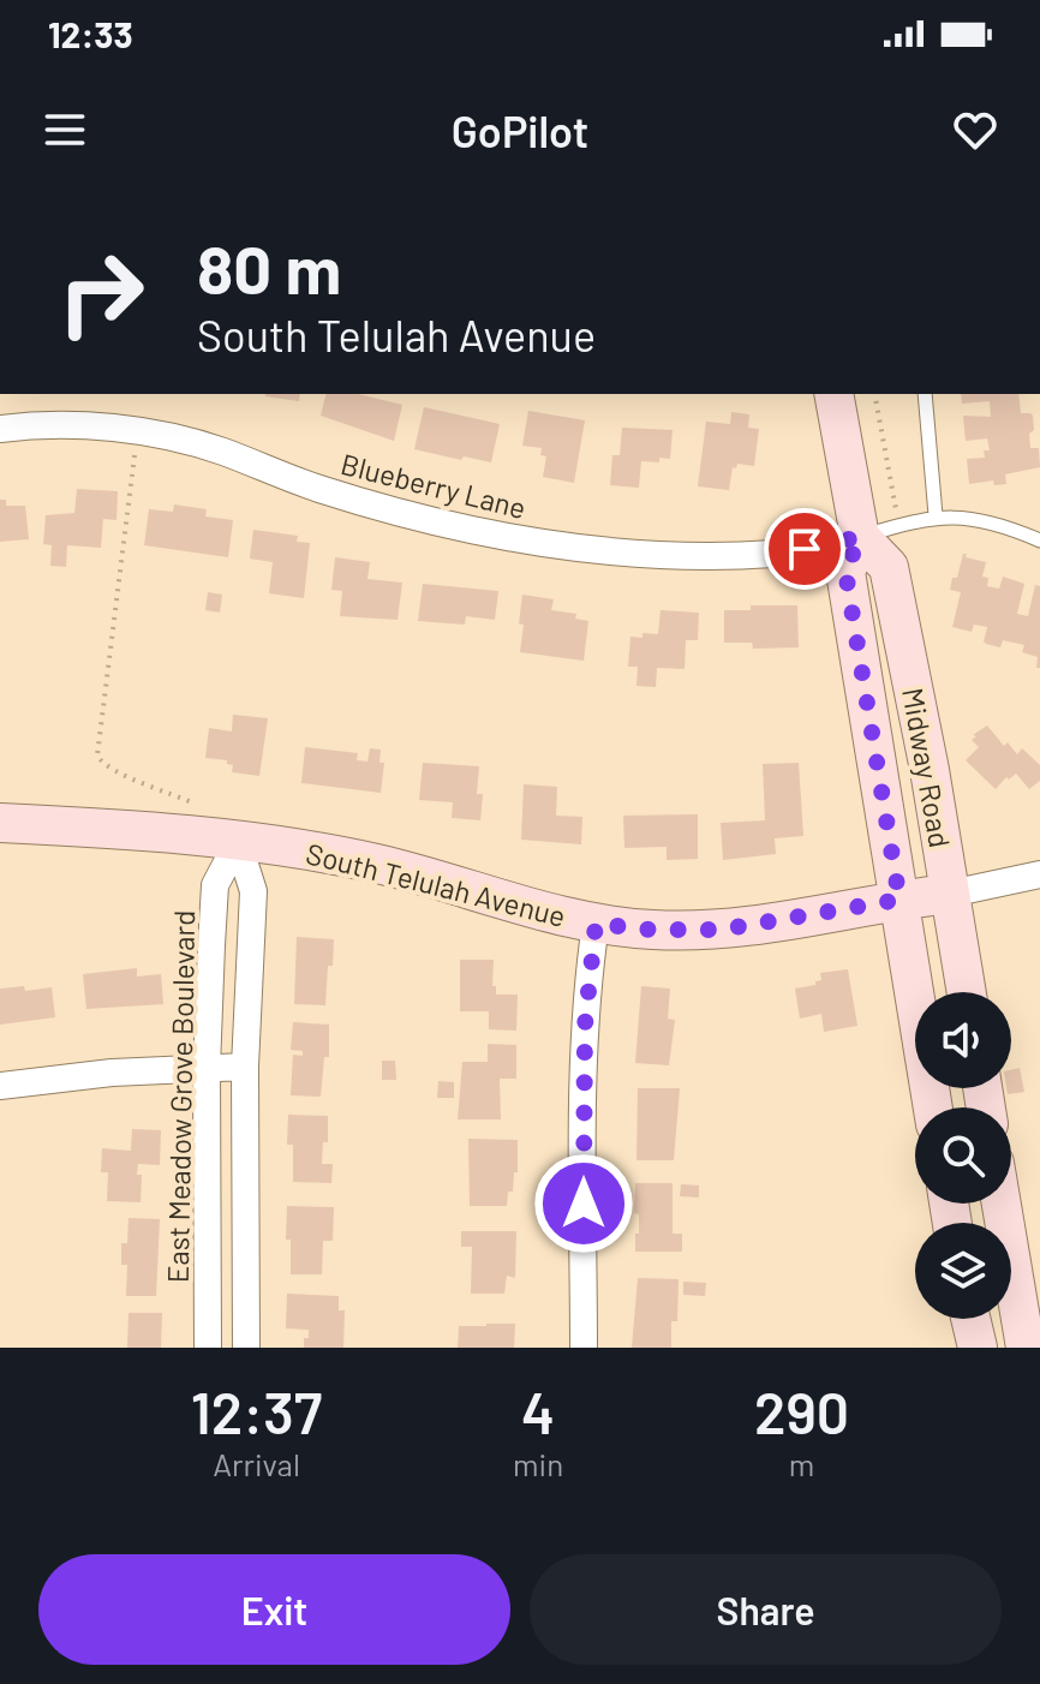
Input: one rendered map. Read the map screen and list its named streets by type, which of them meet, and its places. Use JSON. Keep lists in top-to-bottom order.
{
  "streets": {
    "main road": ["Midway Road", "South Telulah Avenue"],
    "street": ["Blueberry Lane", "East Meadow Grove Boulevard"]
  },
  "crossings": [
    ["Blueberry Lane", "Midway Road"],
    ["Midway Road", "South Telulah Avenue"],
    ["South Telulah Avenue", "East Meadow Grove Boulevard"]
  ],
  "page": {
    "status": "12:33",
    "header": "GoPilot",
    "turn": ["80 m", "South Telulah Avenue"],
    "eta": [
      "12:37",
      "Arrival",
      "4",
      "min",
      "290",
      "m"
    ],
    "buttons": ["Exit", "Share"]
  }
}
